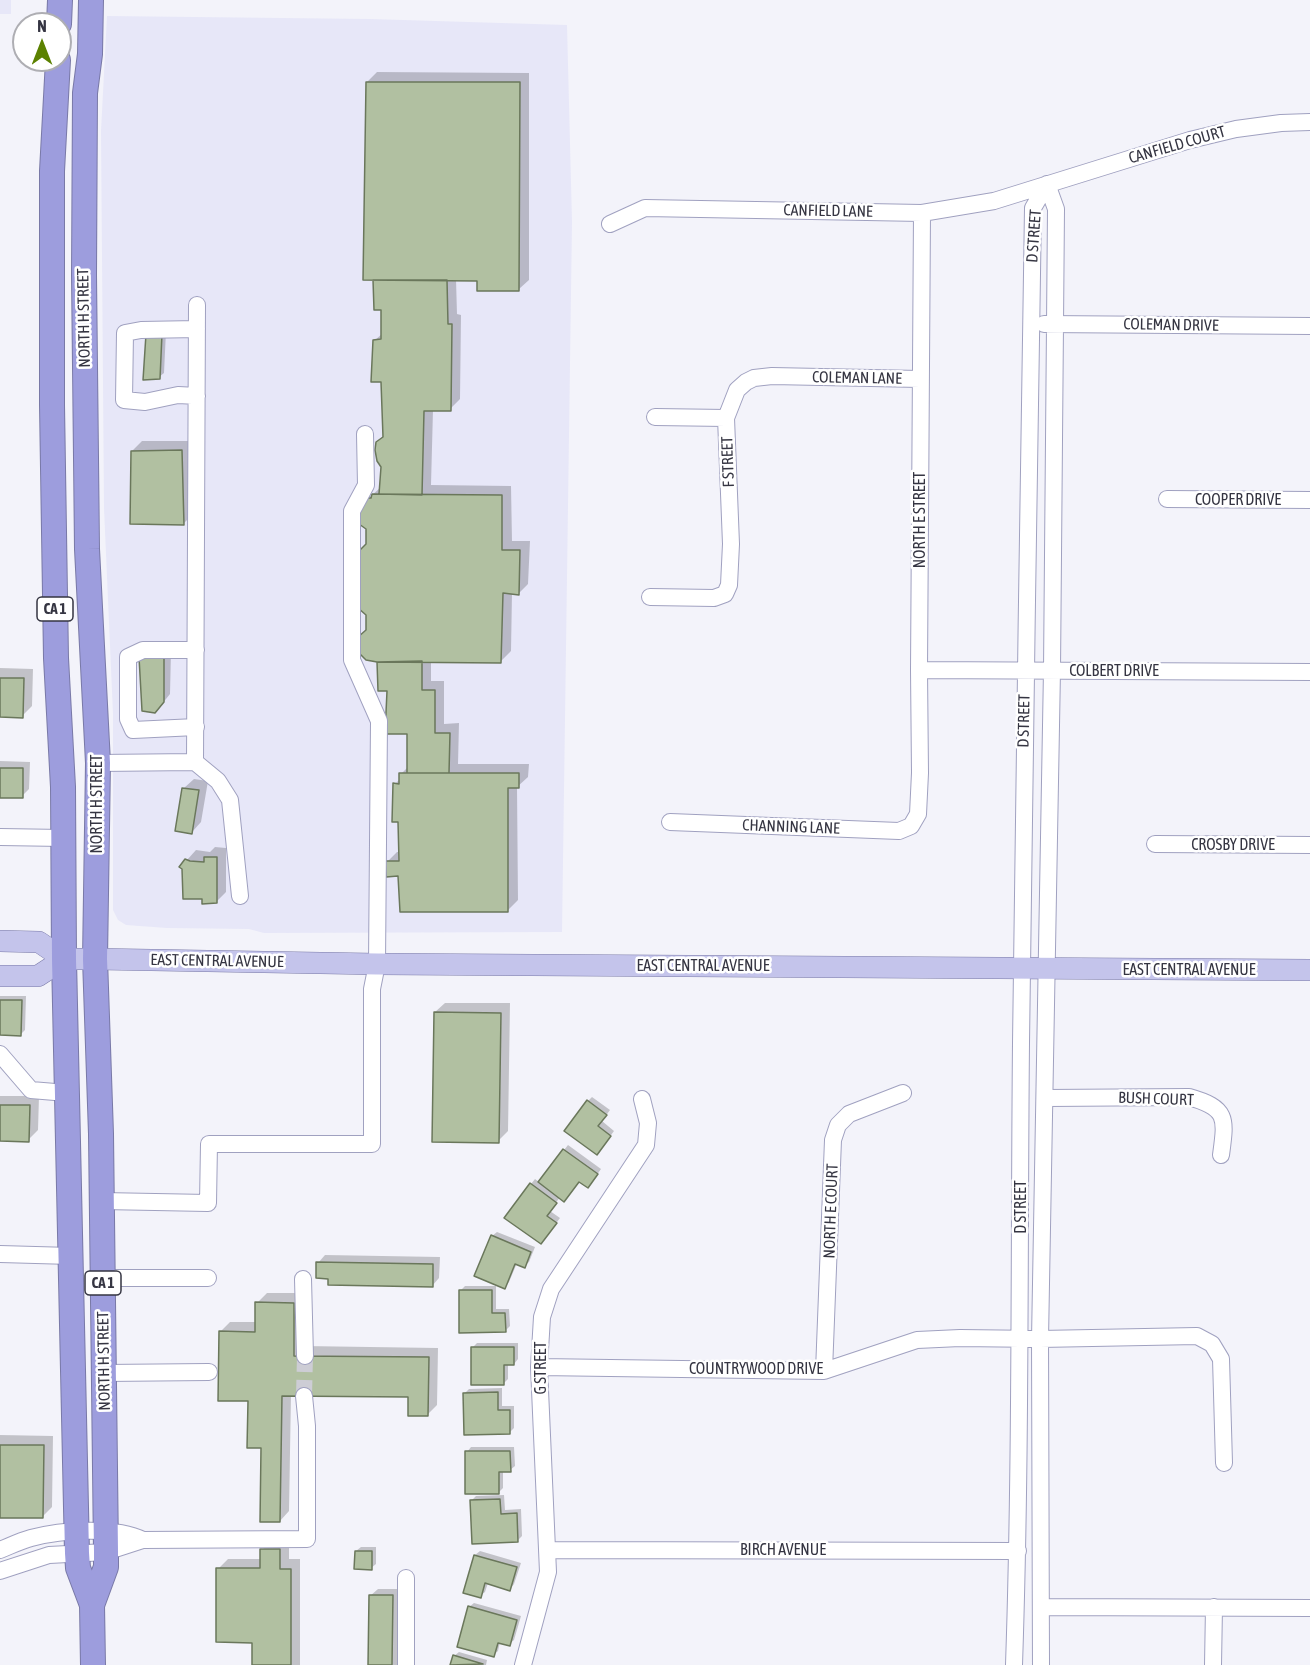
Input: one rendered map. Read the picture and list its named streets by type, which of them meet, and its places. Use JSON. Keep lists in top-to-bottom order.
{
  "streets": {
    "highway": ["NORTH H STREET", "CA 1"],
    "main road": ["EAST CENTRAL AVENUE"],
    "street": [
      "CANFIELD COURT",
      "CANFIELD LANE",
      "D STREET",
      "COLEMAN DRIVE",
      "COLEMAN LANE",
      "F STREET",
      "COOPER DRIVE",
      "NORTH E STREET",
      "COLBERT DRIVE",
      "CHANNING LANE",
      "CROSBY DRIVE",
      "BUSH COURT",
      "NORTH E COURT",
      "G STREET",
      "COUNTRYWOOD DRIVE",
      "BIRCH AVENUE"
    ]
  },
  "crossings": [
    ["CANFIELD COURT", "CANFIELD LANE"],
    ["CANFIELD COURT", "D STREET"],
    ["CANFIELD LANE", "D STREET"],
    ["CANFIELD LANE", "NORTH E STREET"],
    ["D STREET", "COLEMAN DRIVE"],
    ["D STREET", "COLBERT DRIVE"],
    ["D STREET", "EAST CENTRAL AVENUE"],
    ["D STREET", "BUSH COURT"],
    ["D STREET", "COUNTRYWOOD DRIVE"],
    ["D STREET", "BIRCH AVENUE"],
    ["NORTH H STREET", "EAST CENTRAL AVENUE"],
    ["COLEMAN LANE", "F STREET"],
    ["COLEMAN LANE", "NORTH E STREET"],
    ["NORTH E STREET", "COLBERT DRIVE"],
    ["NORTH E STREET", "CHANNING LANE"],
    ["NORTH E COURT", "COUNTRYWOOD DRIVE"],
    ["G STREET", "COUNTRYWOOD DRIVE"],
    ["G STREET", "BIRCH AVENUE"]
  ],
  "north": "top"
}
